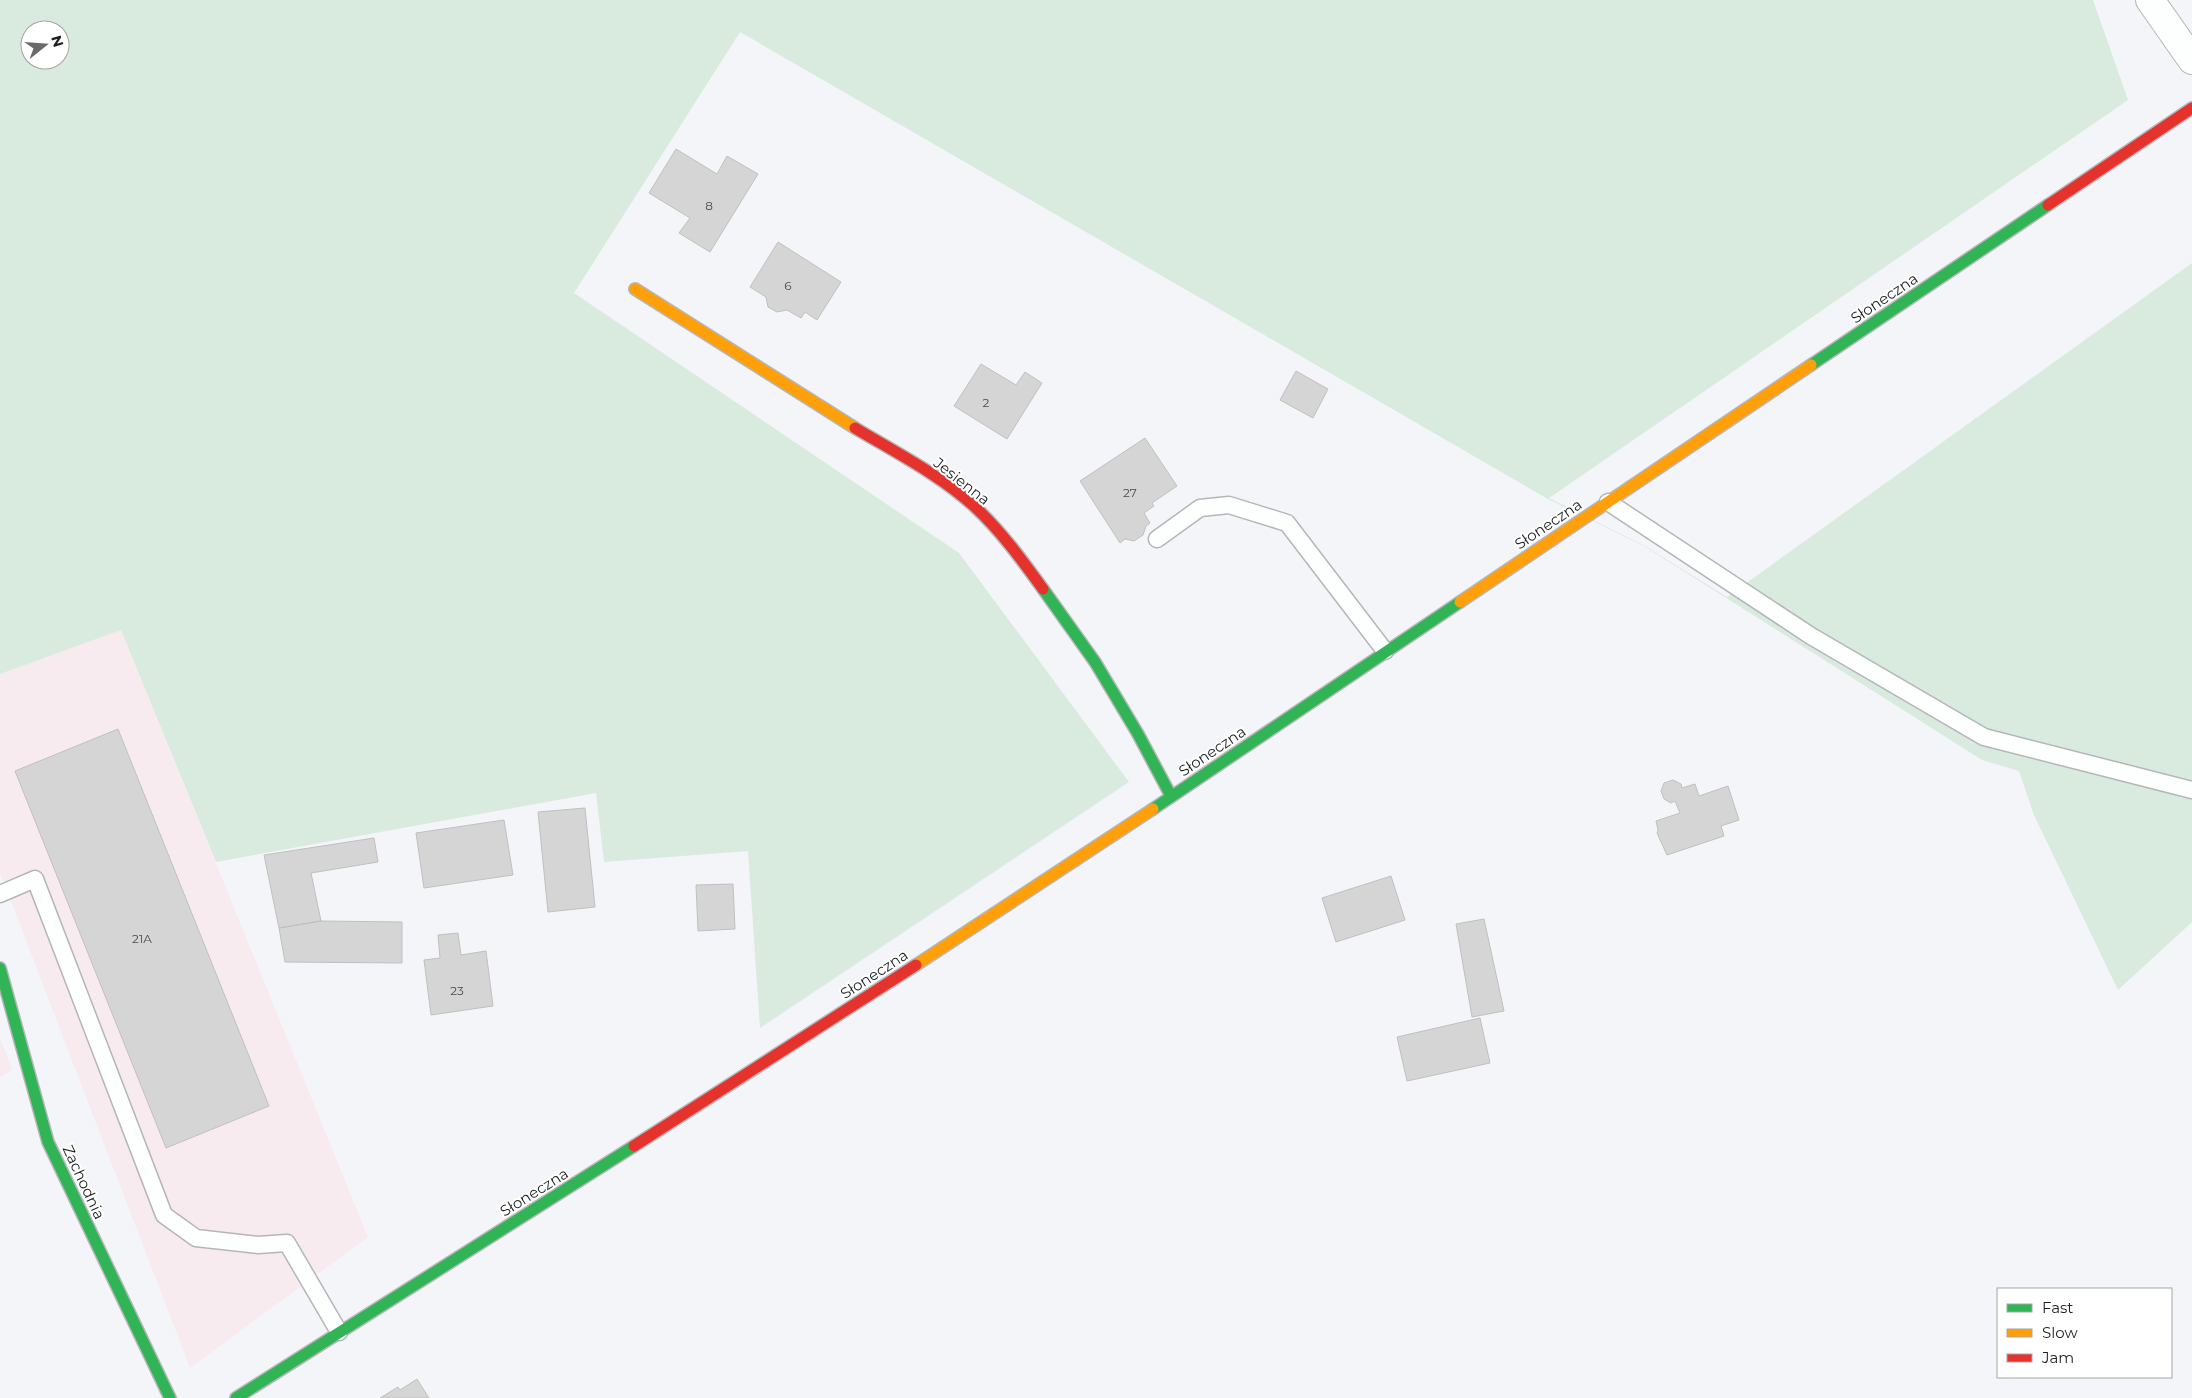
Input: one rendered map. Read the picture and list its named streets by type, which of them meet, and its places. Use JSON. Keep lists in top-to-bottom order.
{
  "streets": {
    "street": ["Słoneczna", "Jesienna", "Zachodnia"]
  },
  "crossings": [
    ["Słoneczna", "Jesienna"]
  ],
  "house_numbers": [
    "8",
    "6",
    "2",
    "27",
    "21A",
    "23"
  ],
  "legend": ["Fast", "Slow", "Jam"],
  "north": "right"
}
